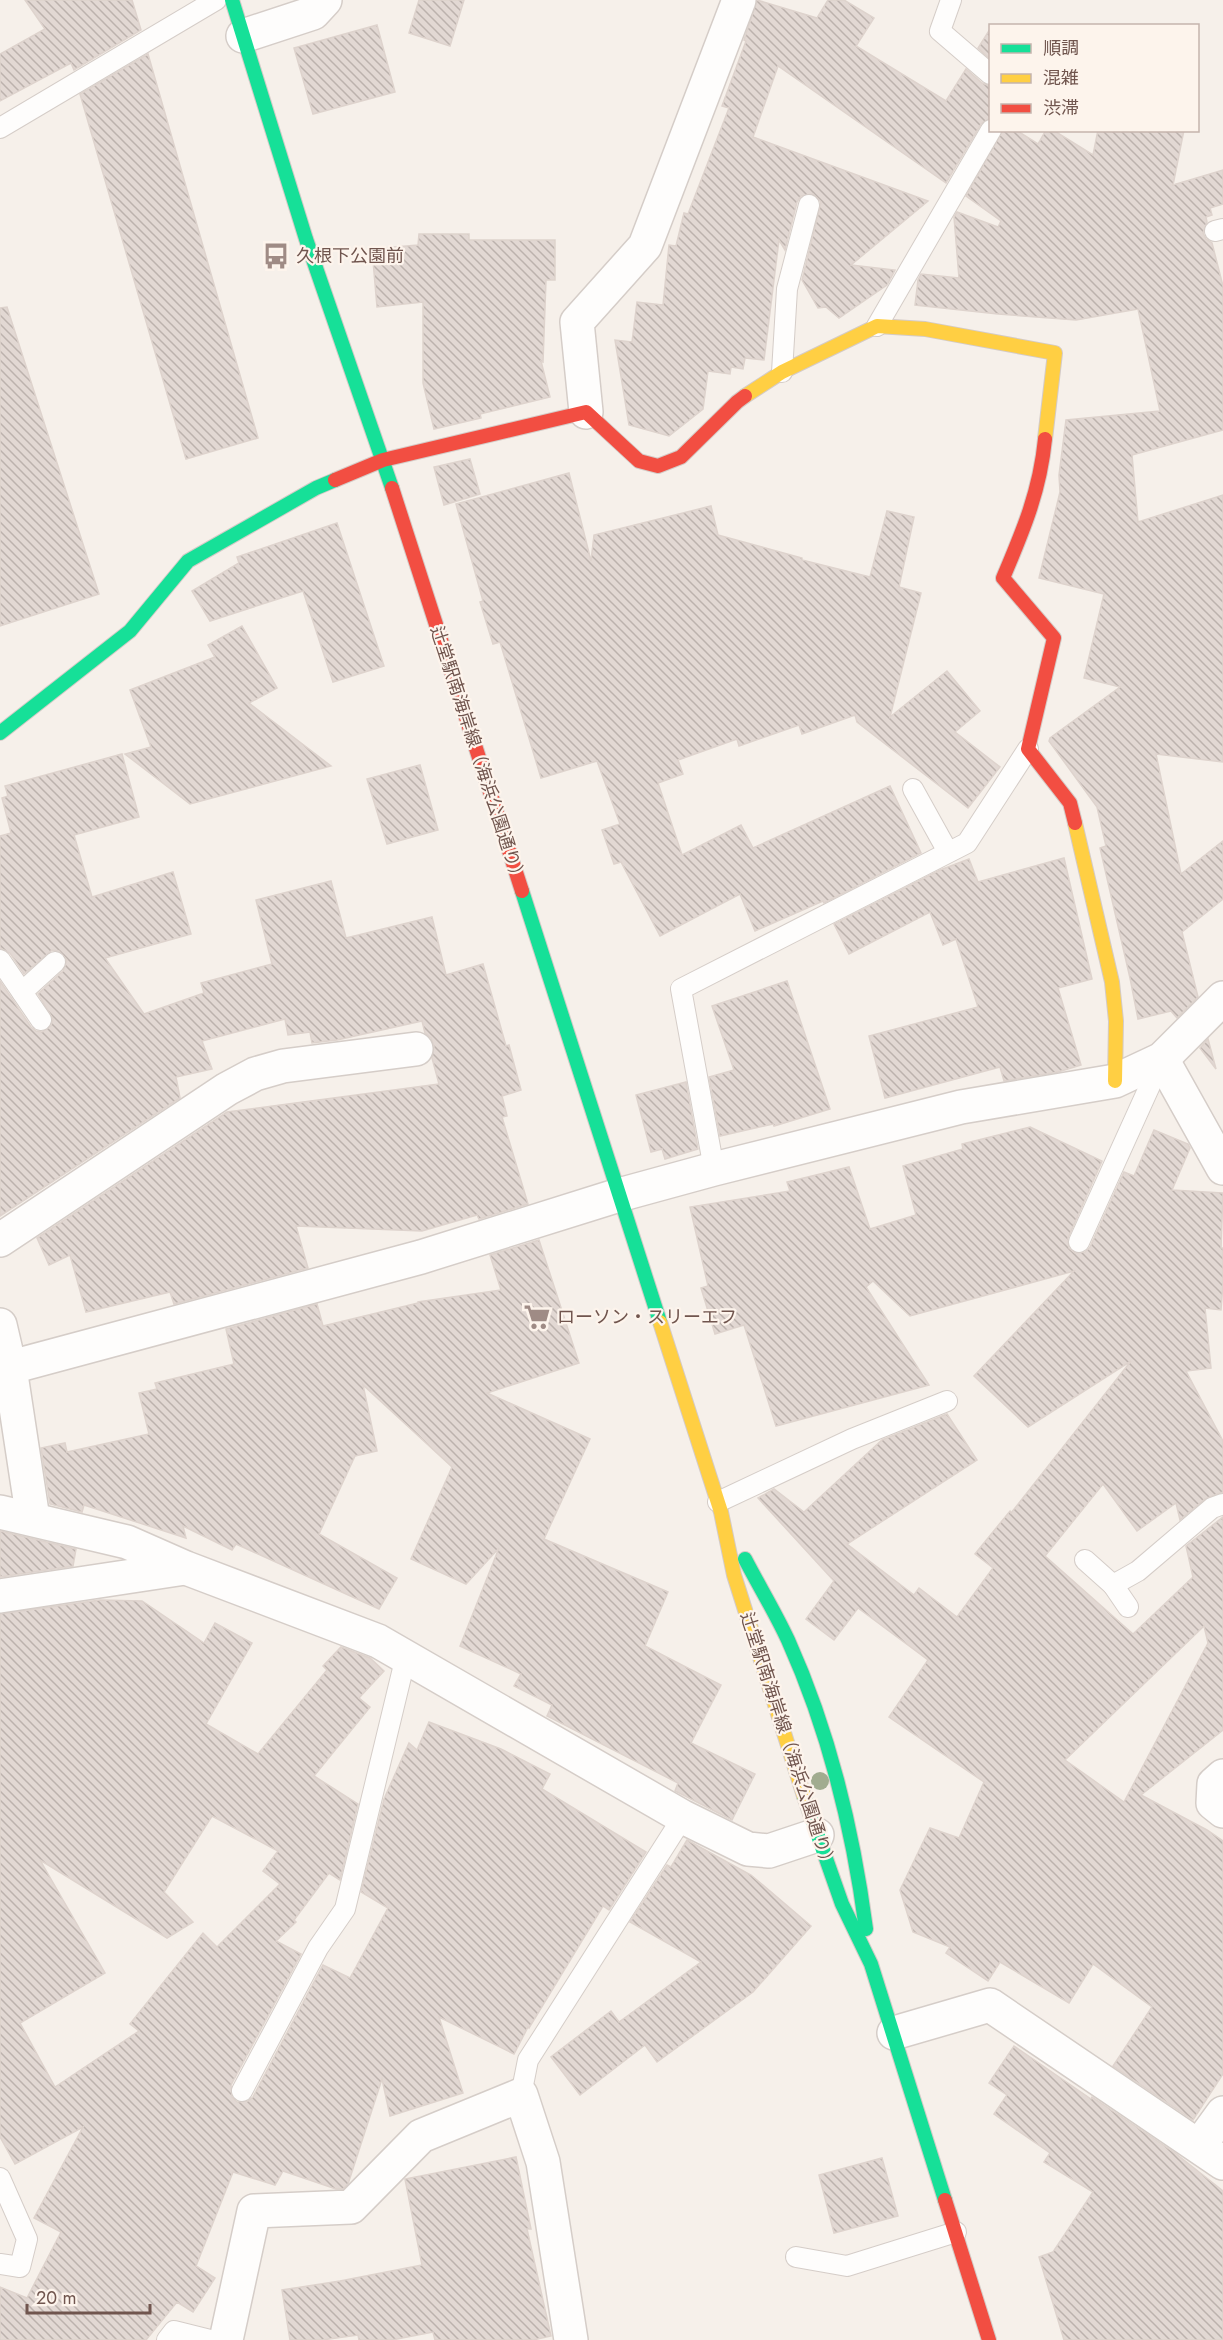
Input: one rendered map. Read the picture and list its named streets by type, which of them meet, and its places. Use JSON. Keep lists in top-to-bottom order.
{
  "streets": {
    "street": ["辻堂駅南海岸線（海浜公園通り）"]
  },
  "places": {
    "bus stop": ["久根下公園前"],
    "supermarket": ["ローソン・スリーエフ"]
  },
  "legend": ["順調", "混雑", "渋滞"],
  "scale_bar": "20 m"
}
